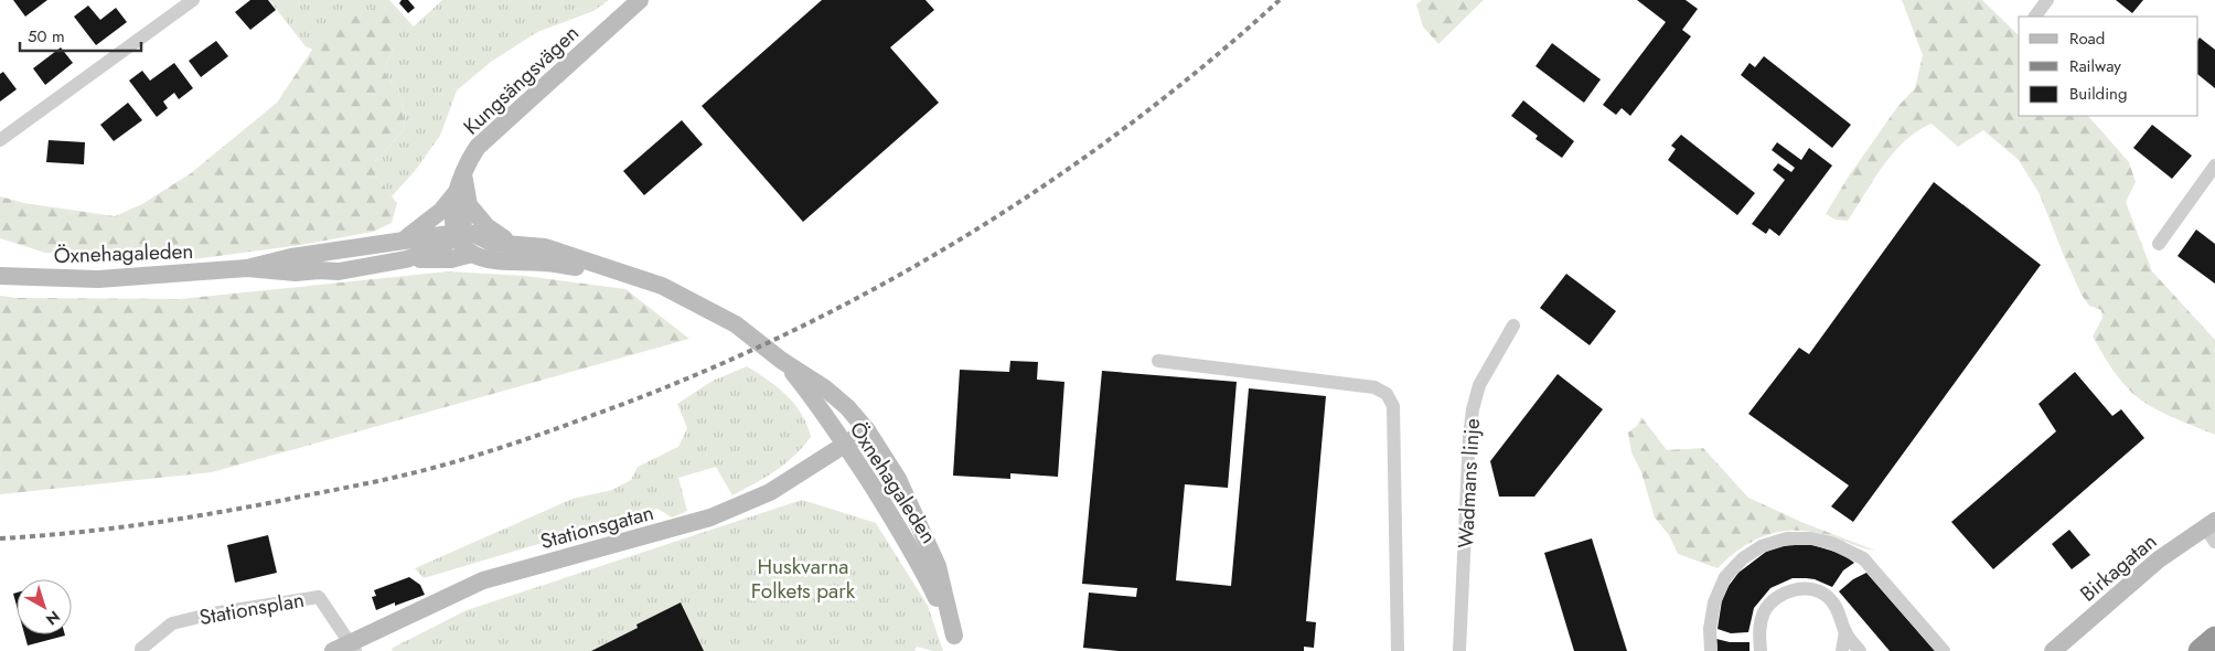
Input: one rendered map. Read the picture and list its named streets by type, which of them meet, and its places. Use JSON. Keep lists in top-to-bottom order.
{
  "streets": {
    "street": [
      "Kungsängsvägen",
      "Öxnehagaleden",
      "Wadmans linje",
      "Stationsgatan",
      "Birkagatan",
      "Stationsplan"
    ]
  },
  "crossings": [
    ["Kungsängsvägen", "Öxnehagaleden"],
    ["Öxnehagaleden", "Stationsgatan"],
    ["Stationsgatan", "Stationsplan"]
  ],
  "parks": ["Huskvarna Folkets park"],
  "legend": ["Road", "Railway", "Building"],
  "scale_bar": "50 m",
  "north": "bottom right"
}
